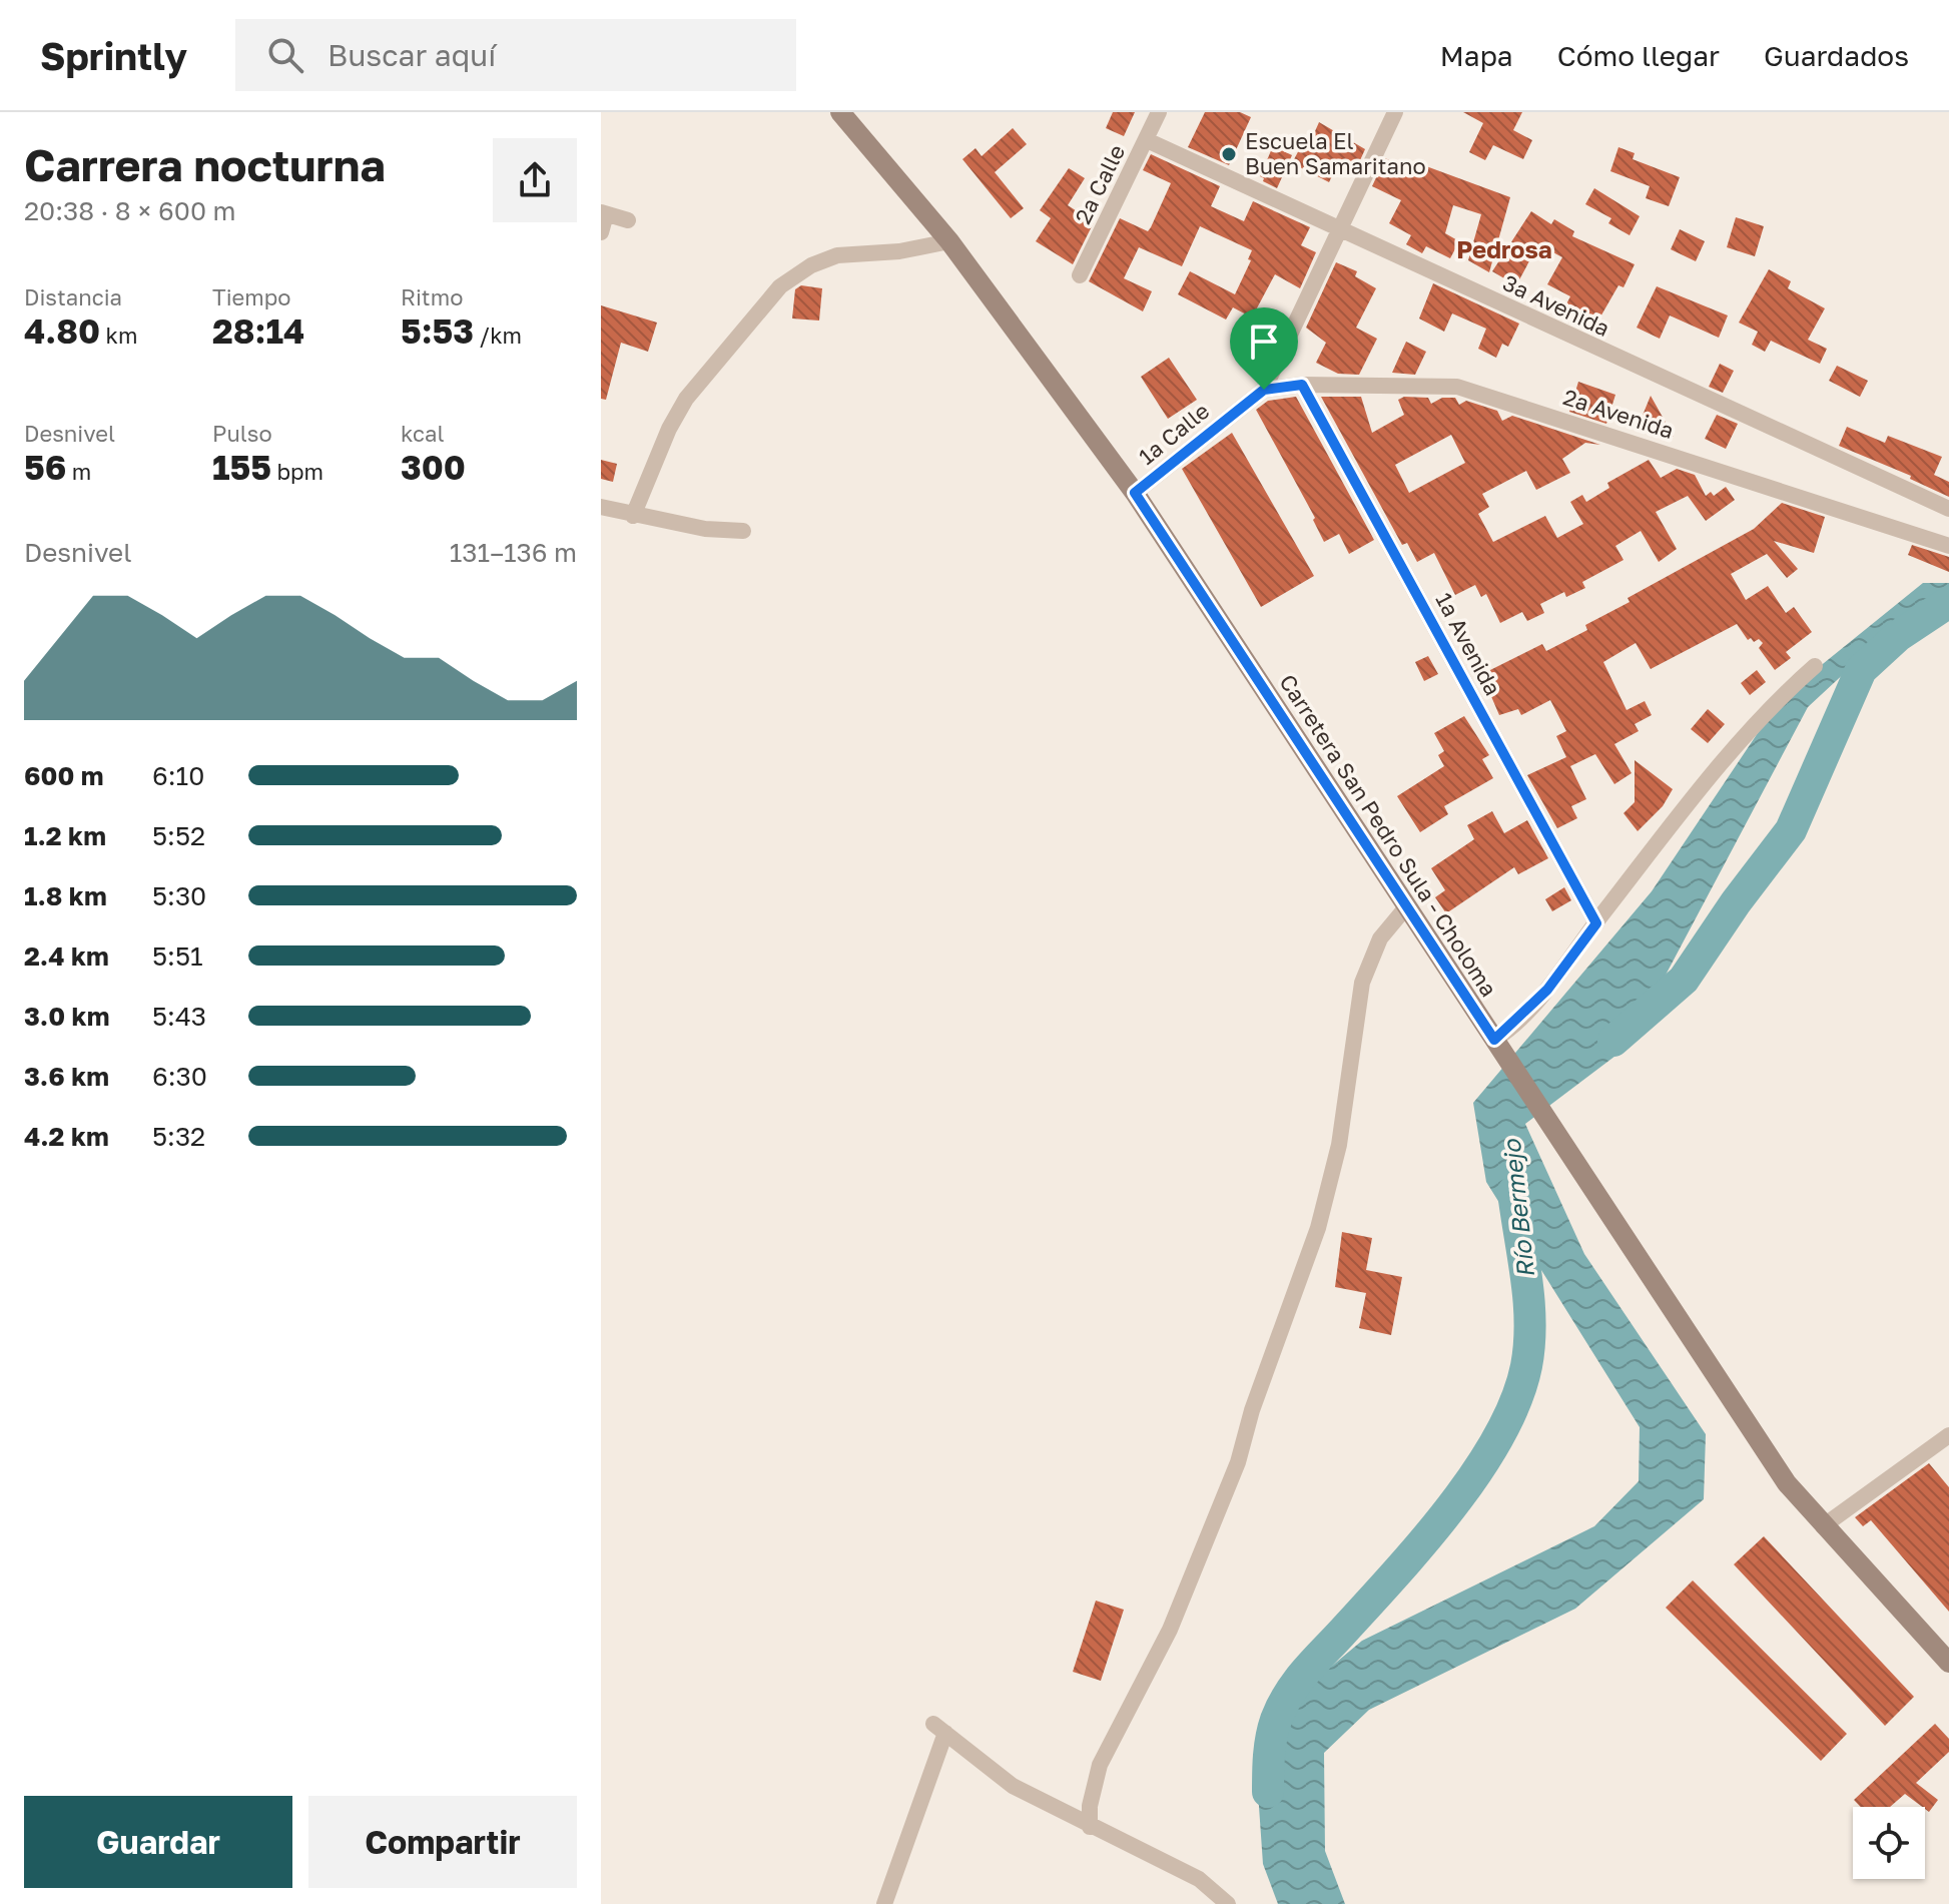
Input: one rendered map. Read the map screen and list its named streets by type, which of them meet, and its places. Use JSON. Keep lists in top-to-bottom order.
{
  "streets": {
    "main road": ["Carretera San Pedro Sula - Choloma"],
    "street": [
      "2a Calle",
      "3a Avenida",
      "2a Avenida",
      "1a Calle",
      "1a Avenida"
    ]
  },
  "crossings": [
    ["2a Calle", "3a Avenida"],
    ["3a Avenida", "1a Calle"],
    ["2a Avenida", "1a Calle"],
    ["2a Avenida", "1a Avenida"],
    ["1a Calle", "Carretera San Pedro Sula - Choloma"]
  ],
  "districts": ["Pedrosa"],
  "water": ["Río Bermejo"],
  "places": ["Escuela El Buen Samaritano"],
  "page": {
    "header": "Sprintly",
    "search": "Buscar aquí",
    "nav": ["Mapa", "Cómo llegar", "Guardados"],
    "heading": ["Carrera nocturna", "20:38 · 8 × 600 m"],
    "stats": [
      ["Distancia", "4.80 km"],
      ["Tiempo", "28:14"],
      ["Ritmo", "5:53 /km"],
      ["Desnivel", "56 m"],
      ["Pulso", "155 bpm"],
      ["kcal", "300"]
    ],
    "chart": ["Desnivel", "131–136 m"],
    "list": [
      {
        "name": "600 m",
        "note": "6:10"
      },
      {
        "name": "1.2 km",
        "note": "5:52"
      },
      {
        "name": "1.8 km",
        "note": "5:30"
      },
      {
        "name": "2.4 km",
        "note": "5:51"
      },
      {
        "name": "3.0 km",
        "note": "5:43"
      },
      {
        "name": "3.6 km",
        "note": "6:30"
      },
      {
        "name": "4.2 km",
        "note": "5:32"
      }
    ],
    "buttons": ["Guardar", "Compartir"]
  }
}
